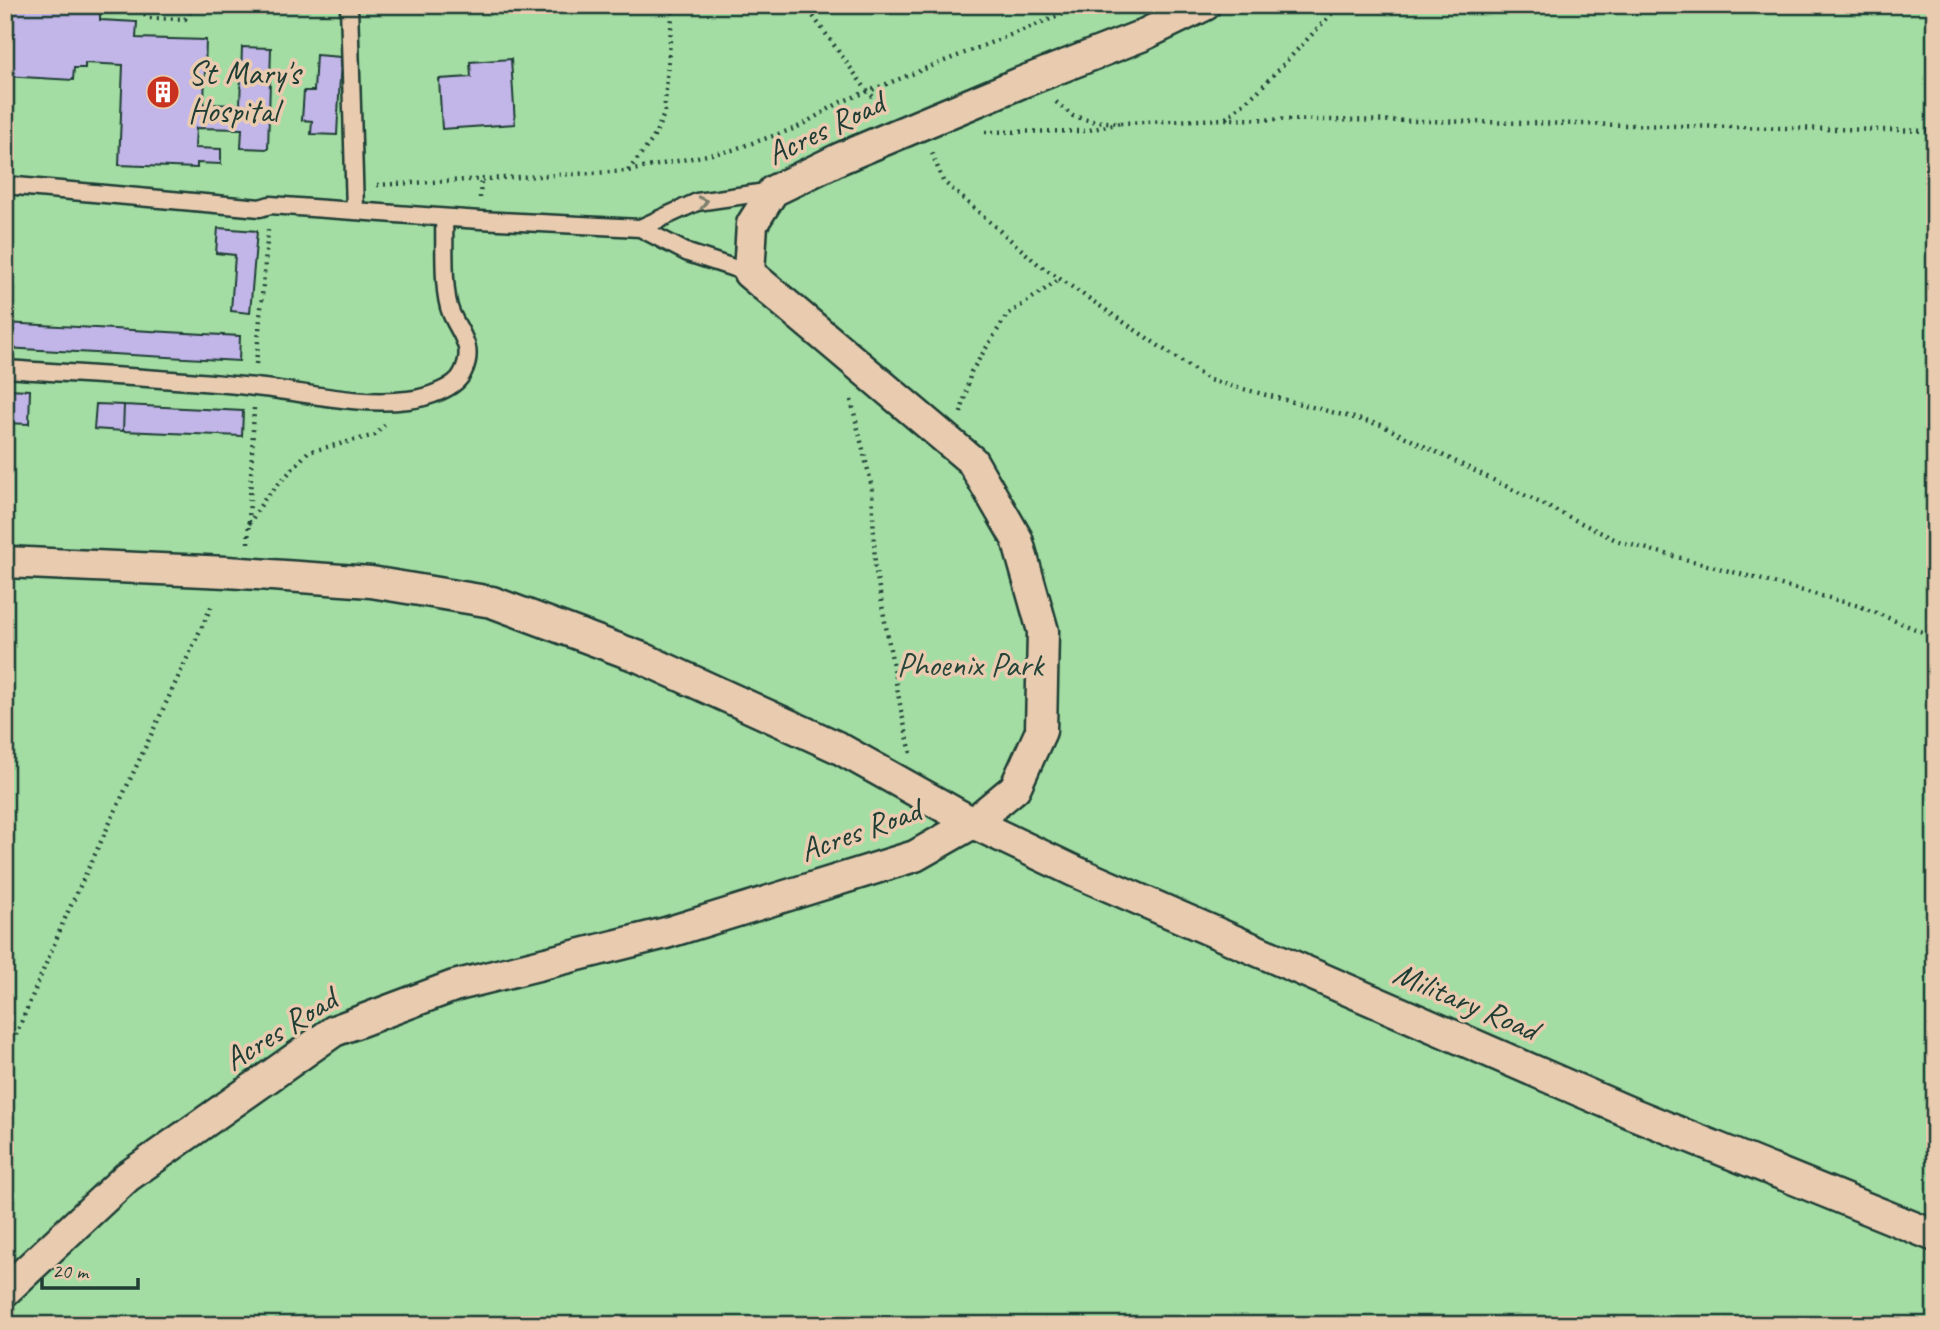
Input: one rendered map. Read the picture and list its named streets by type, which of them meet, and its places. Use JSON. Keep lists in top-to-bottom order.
{
  "streets": {
    "street": ["Acres Road", "Military Road"]
  },
  "crossings": [
    ["Acres Road", "Military Road"]
  ],
  "parks": ["Phoenix Park"],
  "places": {
    "building": ["St Mary's Hospital"]
  },
  "scale_bar": "20 m"
}
